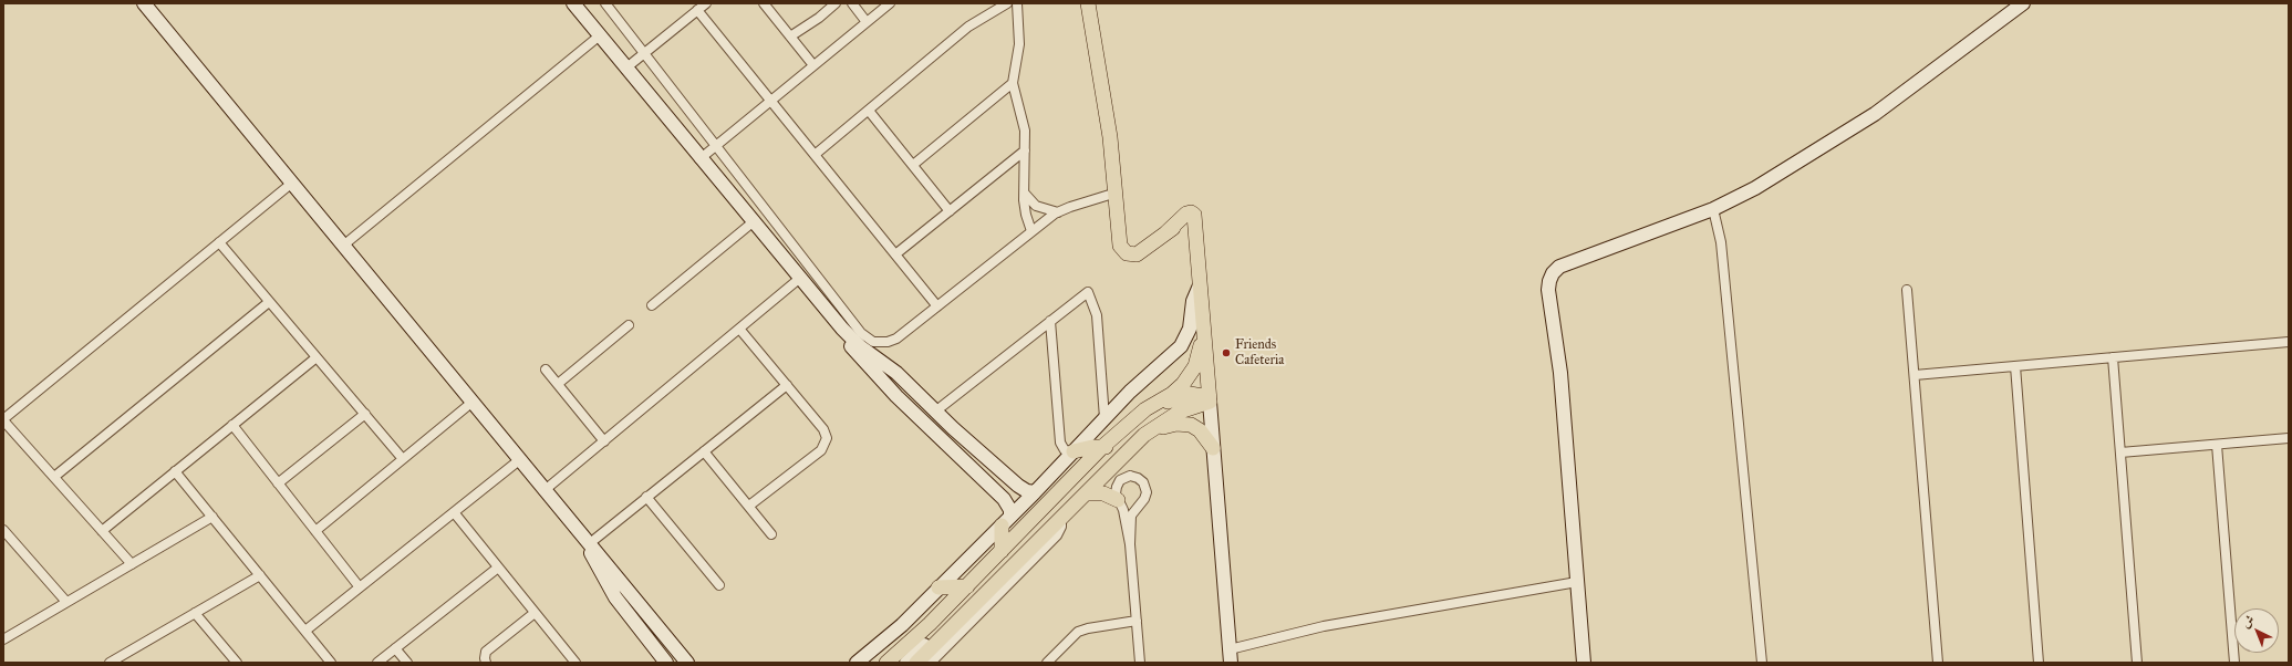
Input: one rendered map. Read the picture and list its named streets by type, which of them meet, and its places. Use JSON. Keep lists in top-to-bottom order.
{
  "places": ["Friends Cafeteria"],
  "north": "top left"
}
